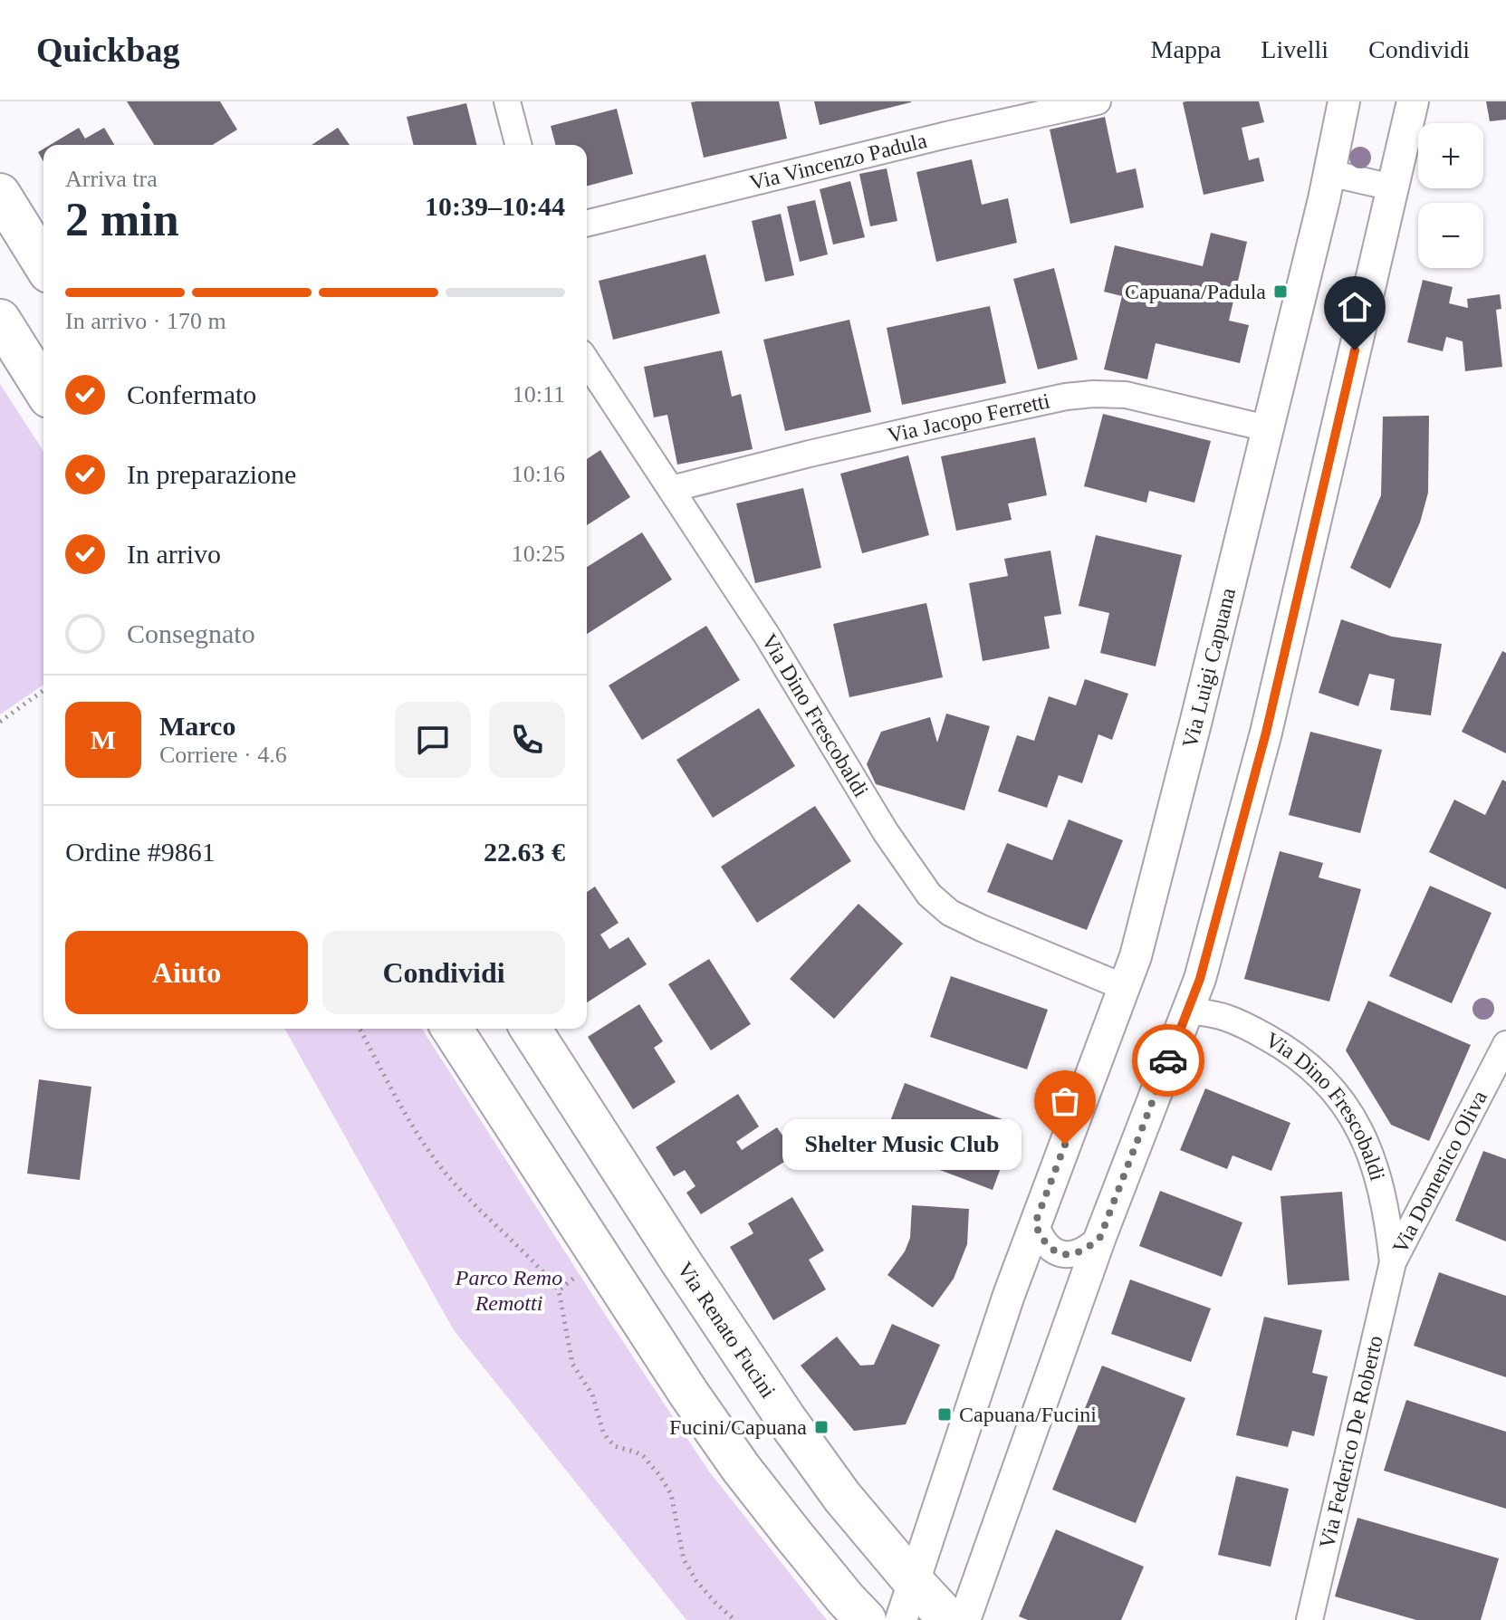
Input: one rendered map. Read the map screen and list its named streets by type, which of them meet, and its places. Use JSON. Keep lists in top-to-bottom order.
{
  "streets": {
    "main road": ["Via Renato Fucini"],
    "street": [
      "Via Vincenzo Padula",
      "Via Jacopo Ferretti",
      "Via Luigi Capuana",
      "Via Dino Frescobaldi",
      "Via Domenico Oliva",
      "Via Federico De Roberto"
    ]
  },
  "crossings": [
    ["Via Jacopo Ferretti", "Via Luigi Capuana"],
    ["Via Jacopo Ferretti", "Via Dino Frescobaldi"],
    ["Via Luigi Capuana", "Via Dino Frescobaldi"],
    ["Via Luigi Capuana", "Via Renato Fucini"],
    ["Via Dino Frescobaldi", "Via Domenico Oliva"],
    ["Via Dino Frescobaldi", "Via Federico De Roberto"],
    ["Via Domenico Oliva", "Via Federico De Roberto"]
  ],
  "parks": ["Parco Remo Remotti"],
  "places": {
    "transit": ["Capuana/Padula", "Capuana/Fucini", "Fucini/Capuana"],
    "other": ["Shelter Music Club"]
  },
  "page": {
    "header": "Quickbag",
    "nav": ["Mappa", "Livelli", "Condividi"],
    "map_buttons": ["+", "−"],
    "heading": ["2 min", "Arriva tra", "10:39–10:44"],
    "panel": [
      "Marco",
      "Corriere · 4.6",
      "Ordine #9861",
      "22.63 €"
    ],
    "bar": "In arrivo · 170 m",
    "list": [
      ["Confermato", "10:11"],
      ["In preparazione", "10:16"],
      ["In arrivo", "10:25"],
      "Consegnato"
    ],
    "round": "M",
    "buttons": ["Aiuto", "Condividi"],
    "bubble": "Shelter Music Club"
  }
}
